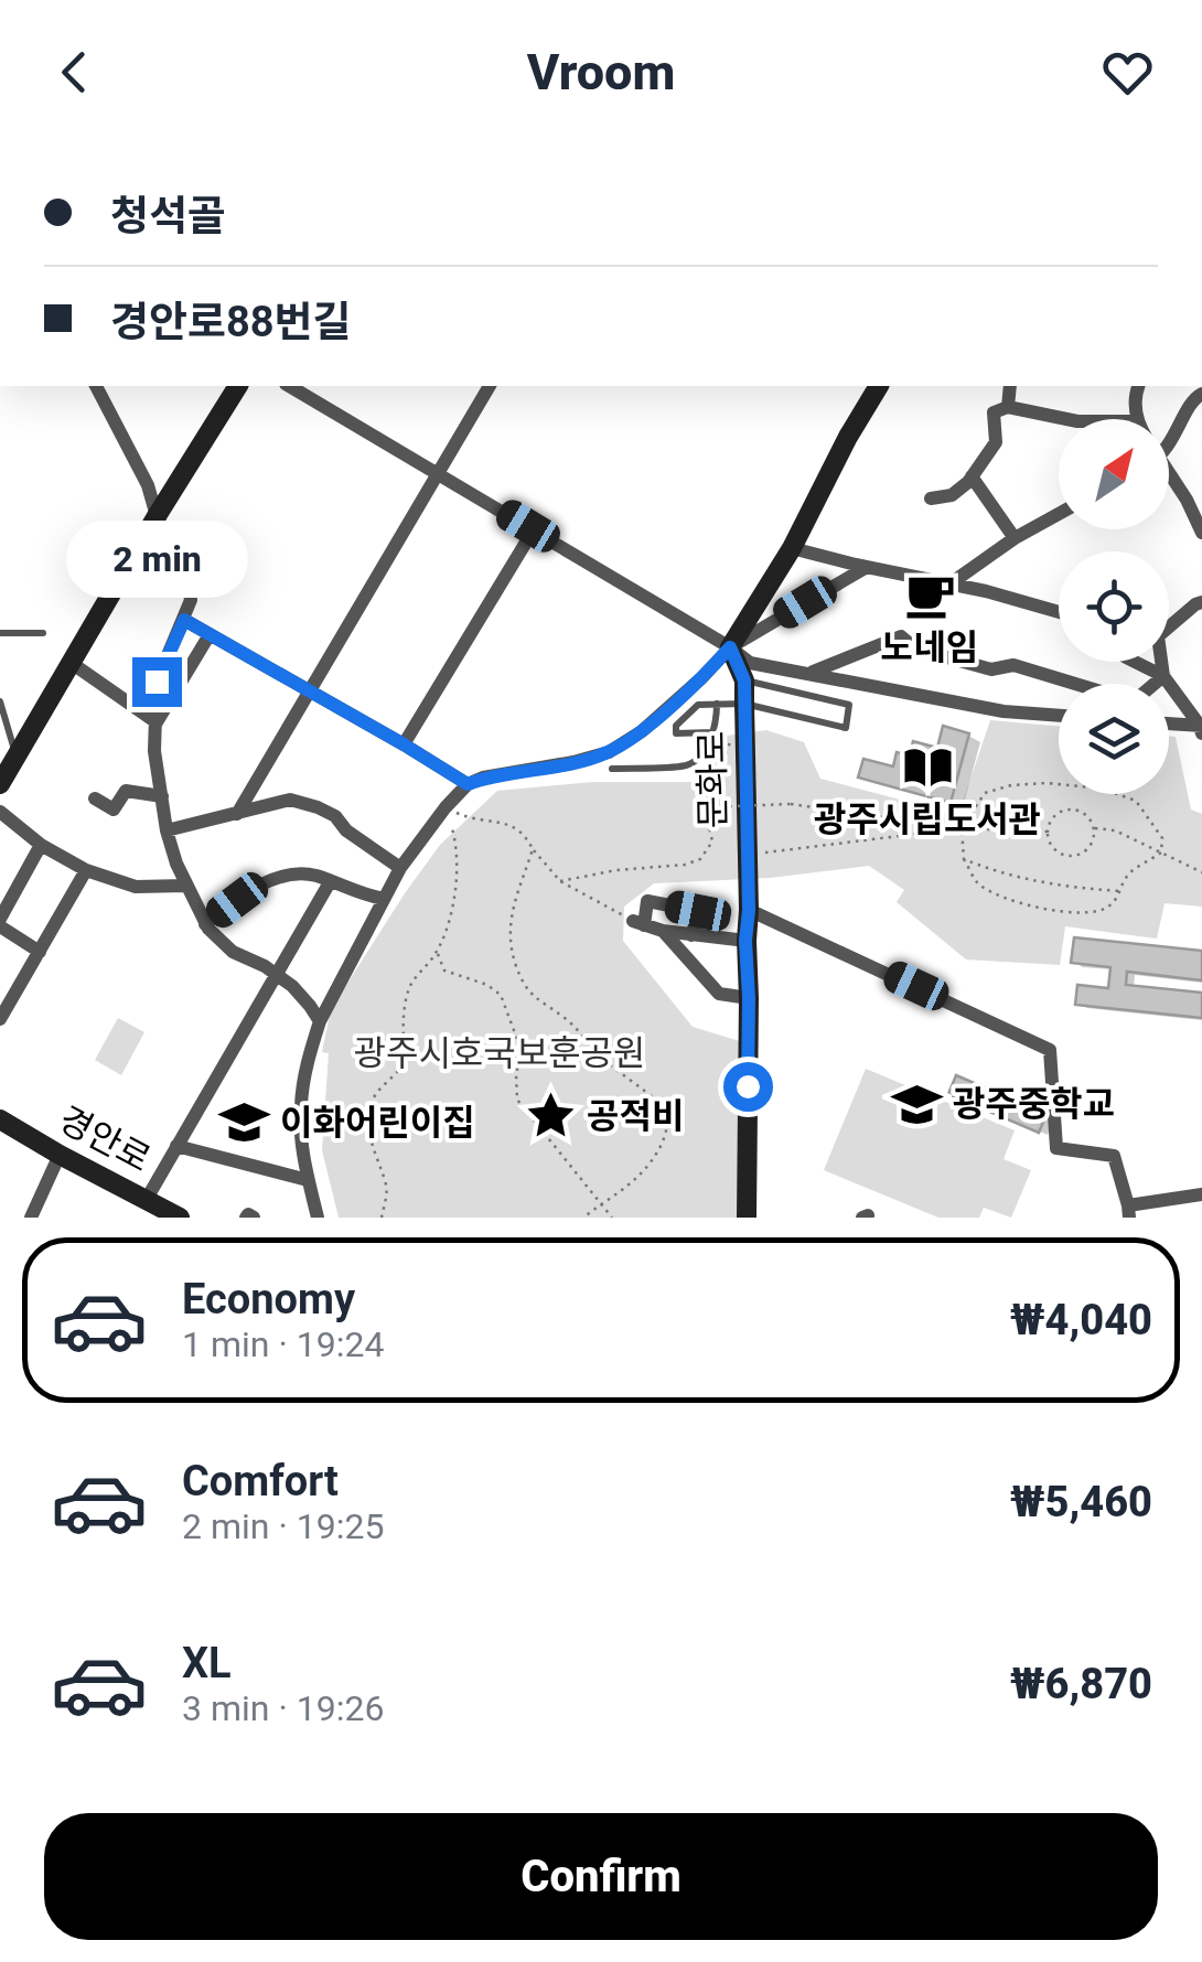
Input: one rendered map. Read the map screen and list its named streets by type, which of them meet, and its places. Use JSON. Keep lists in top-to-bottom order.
{
  "streets": {
    "street": ["문화로", "경안로"]
  },
  "parks": ["광주시호국보훈공원"],
  "places": {
    "cafe": ["노네임"],
    "library": ["광주시립도서관"],
    "school or university": ["광주중학교", "이화어린이집"],
    "place": ["공적비"]
  },
  "north": "top right",
  "page": {
    "header": "Vroom",
    "banner": ["청석골", "경안로88번길"],
    "bubble": "2 min",
    "list": [
      {
        "name": "Economy",
        "note": "1 min · 19:24",
        "value": "₩4,040"
      },
      {
        "name": "Comfort",
        "note": "2 min · 19:25",
        "value": "₩5,460"
      },
      {
        "name": "XL",
        "note": "3 min · 19:26",
        "value": "₩6,870"
      }
    ],
    "buttons": "Confirm"
  }
}
